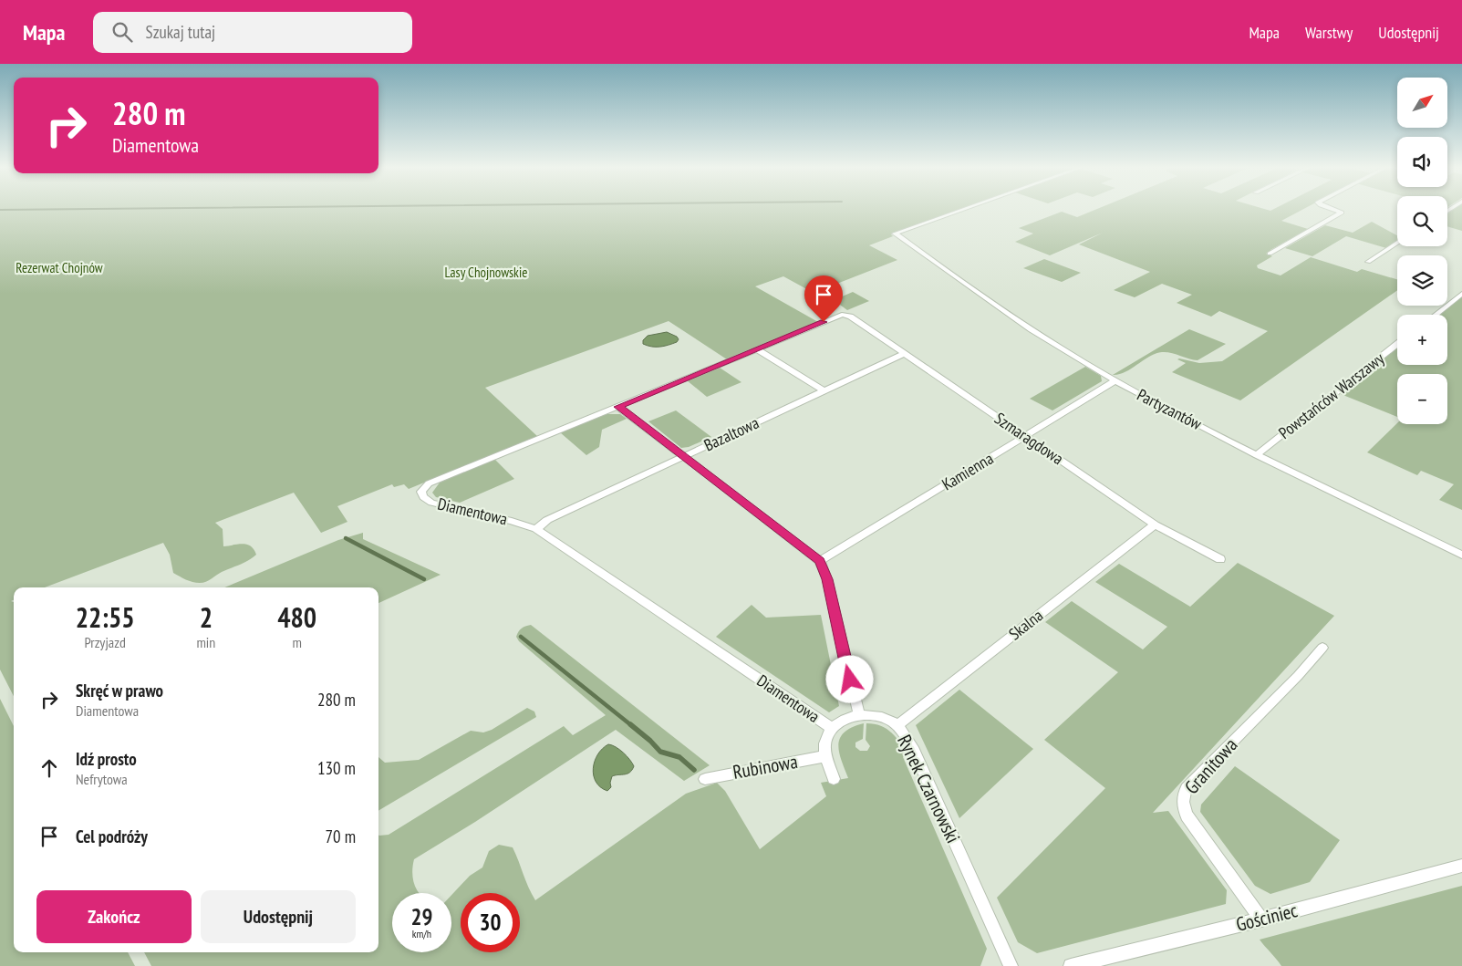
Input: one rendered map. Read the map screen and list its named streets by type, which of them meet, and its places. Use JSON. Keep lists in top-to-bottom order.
{
  "streets": {
    "street": [
      "Powstańców Warszawy",
      "Partyzantów",
      "Bazaltowa",
      "Szmaragdowa",
      "Kamienna",
      "Diamentowa",
      "Skalna",
      "Granitowa",
      "Rubinowa",
      "Rynek Czarnowski",
      "Gościniec"
    ]
  },
  "crossings": [
    ["Powstańców Warszawy", "Partyzantów"],
    ["Partyzantów", "Kamienna"],
    ["Bazaltowa", "Szmaragdowa"],
    ["Bazaltowa", "Diamentowa"],
    ["Szmaragdowa", "Kamienna"],
    ["Szmaragdowa", "Diamentowa"],
    ["Szmaragdowa", "Skalna"],
    ["Diamentowa", "Rynek Czarnowski"],
    ["Skalna", "Rynek Czarnowski"],
    ["Granitowa", "Gościniec"]
  ],
  "parks": ["Rezerwat Chojnów", "Lasy Chojnowskie"],
  "north": "top right",
  "page": {
    "header": "Mapa",
    "search": "Szukaj tutaj",
    "nav": ["Mapa", "Warstwy", "Udostępnij"],
    "map_buttons": ["+", "−"],
    "turn": ["280 m", "Diamentowa"],
    "eta": [
      "22:55",
      "Przyjazd",
      "2",
      "min",
      "480",
      "m"
    ],
    "list": [
      {
        "name": "Skręć w prawo",
        "note": "Diamentowa",
        "value": "280 m"
      },
      {
        "name": "Idź prosto",
        "note": "Nefrytowa",
        "value": "130 m"
      },
      {
        "name": "Cel podróży",
        "value": "70 m"
      }
    ],
    "buttons": ["Zakończ", "Udostępnij"],
    "speed": "29 km/h",
    "limit": "30"
  }
}
